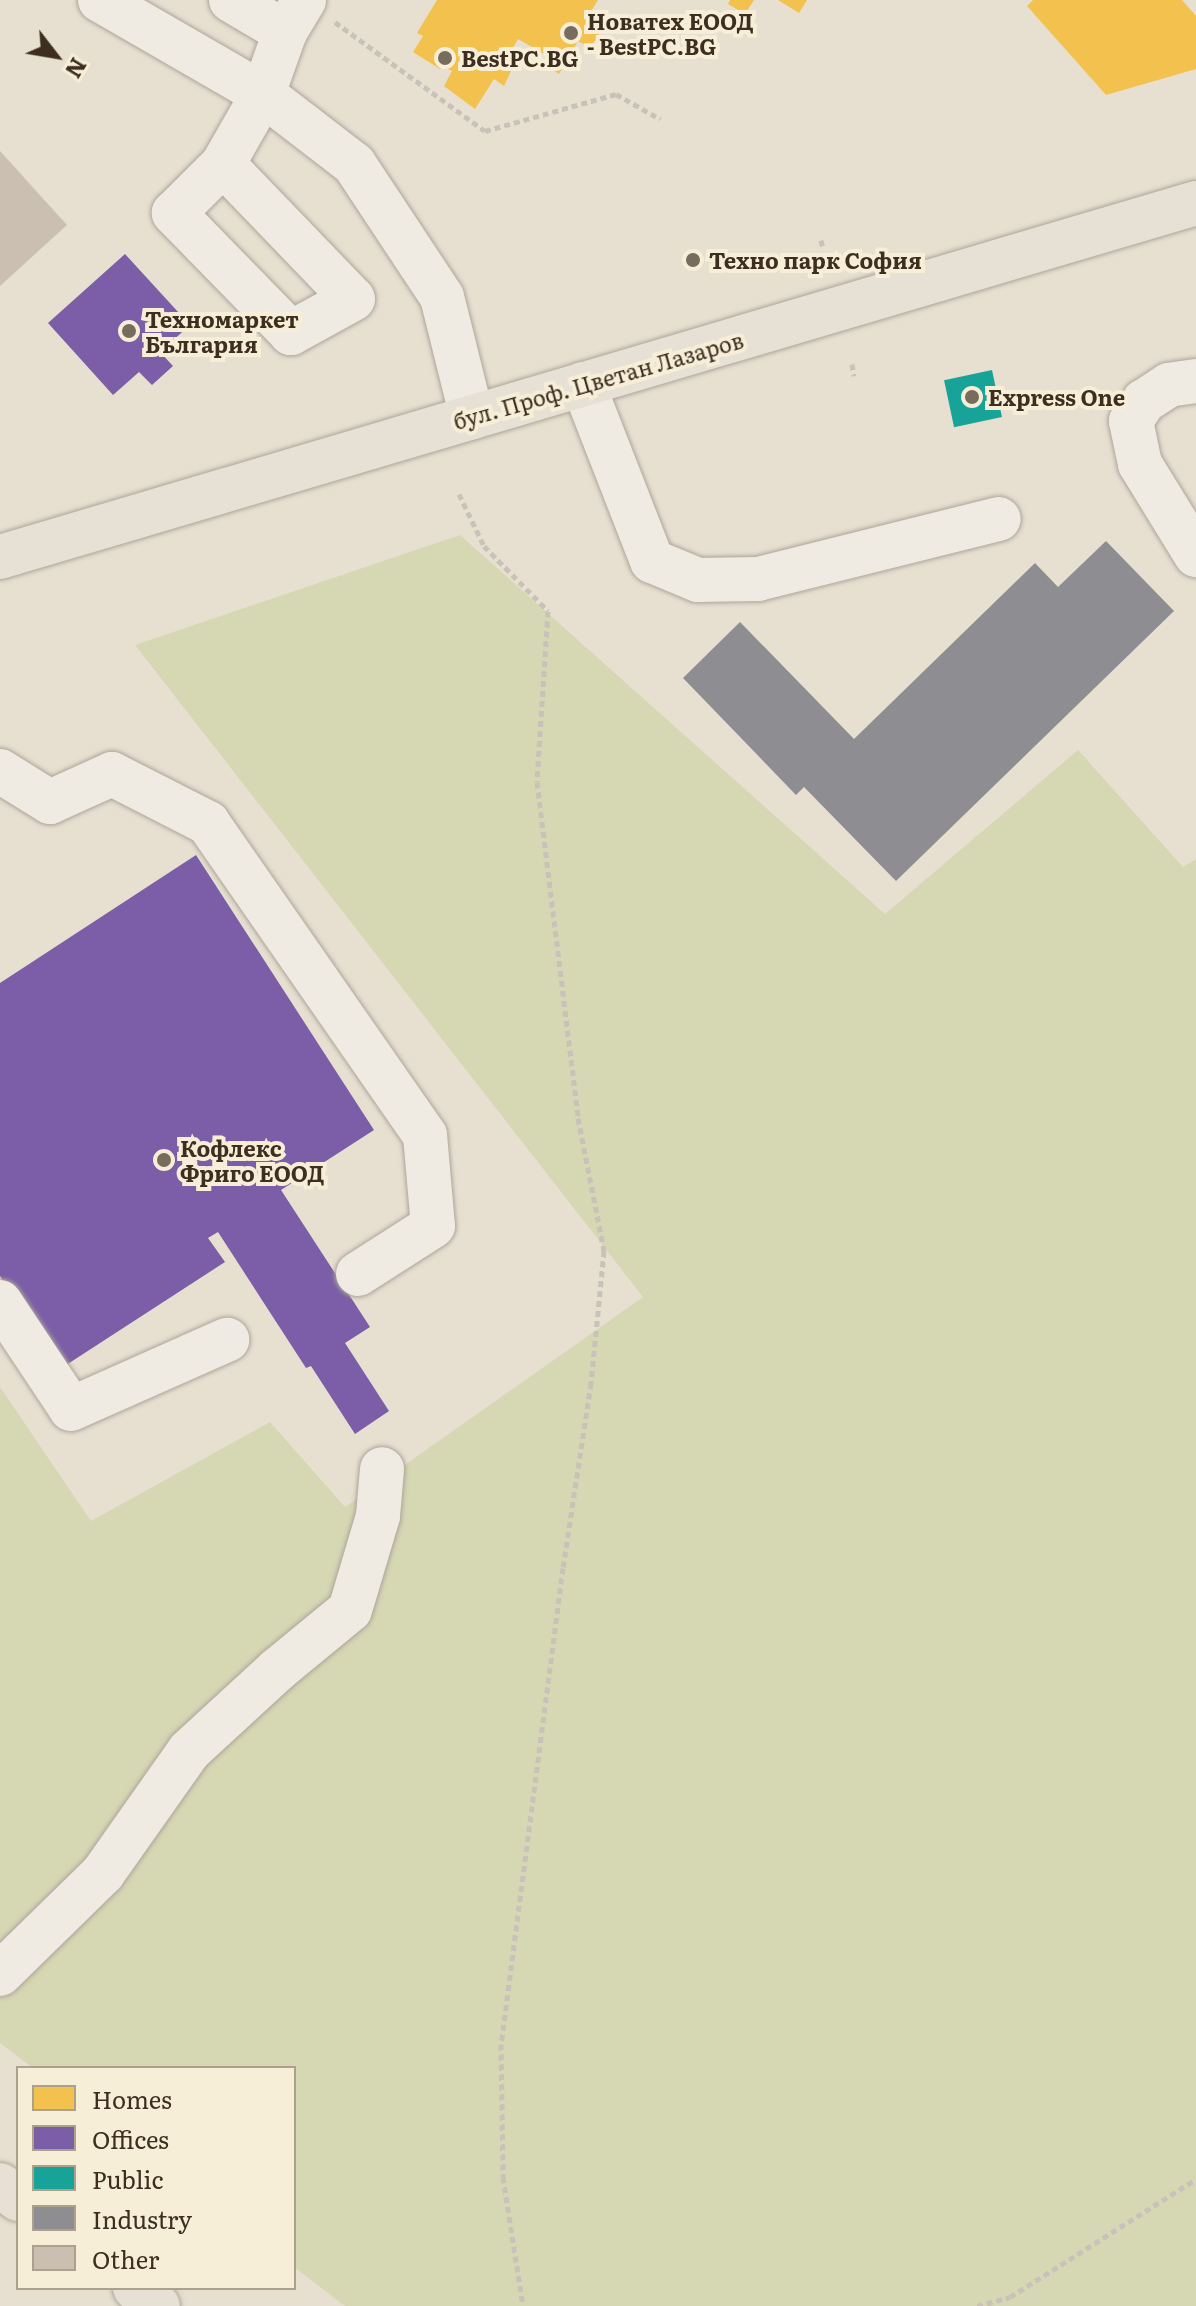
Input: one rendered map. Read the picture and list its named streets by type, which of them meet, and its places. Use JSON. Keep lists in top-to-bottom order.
{
  "streets": {
    "main road": ["бул. Проф. Цветан Лазаров"]
  },
  "places": [
    "Новатех ЕООД - BestPC.BG",
    "BestPC.BG",
    "Техно парк София",
    "Техномаркет България",
    "Express One",
    "Кофлекс Фриго ЕООД"
  ],
  "legend": [
    "Homes",
    "Offices",
    "Public",
    "Industry",
    "Other"
  ],
  "north": "bottom right"
}
